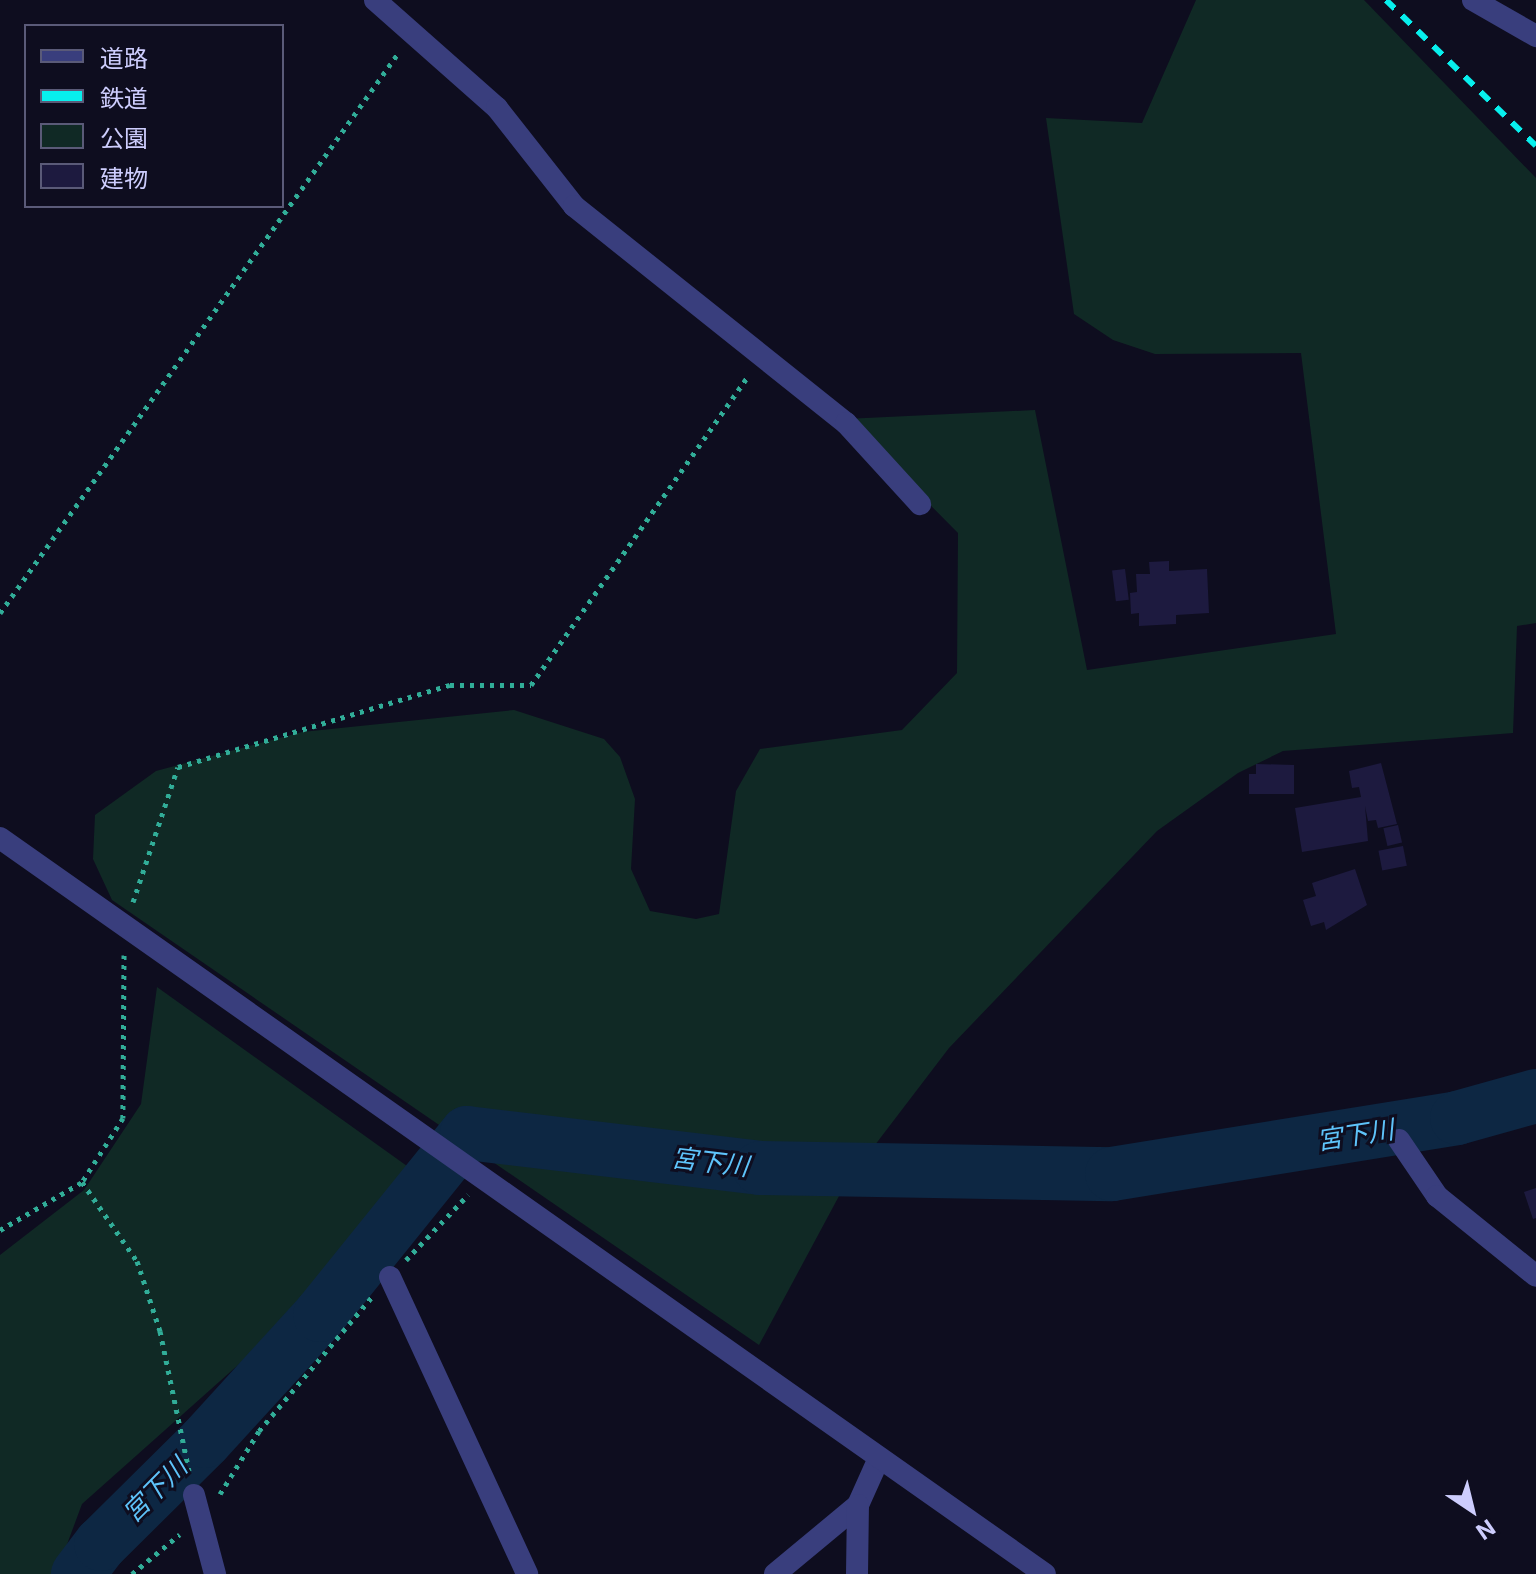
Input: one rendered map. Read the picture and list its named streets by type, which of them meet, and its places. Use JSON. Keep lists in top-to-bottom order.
{
  "water": ["宮下川"],
  "legend": [
    "道路",
    "鉄道",
    "公園",
    "建物"
  ],
  "north": "bottom right"
}
